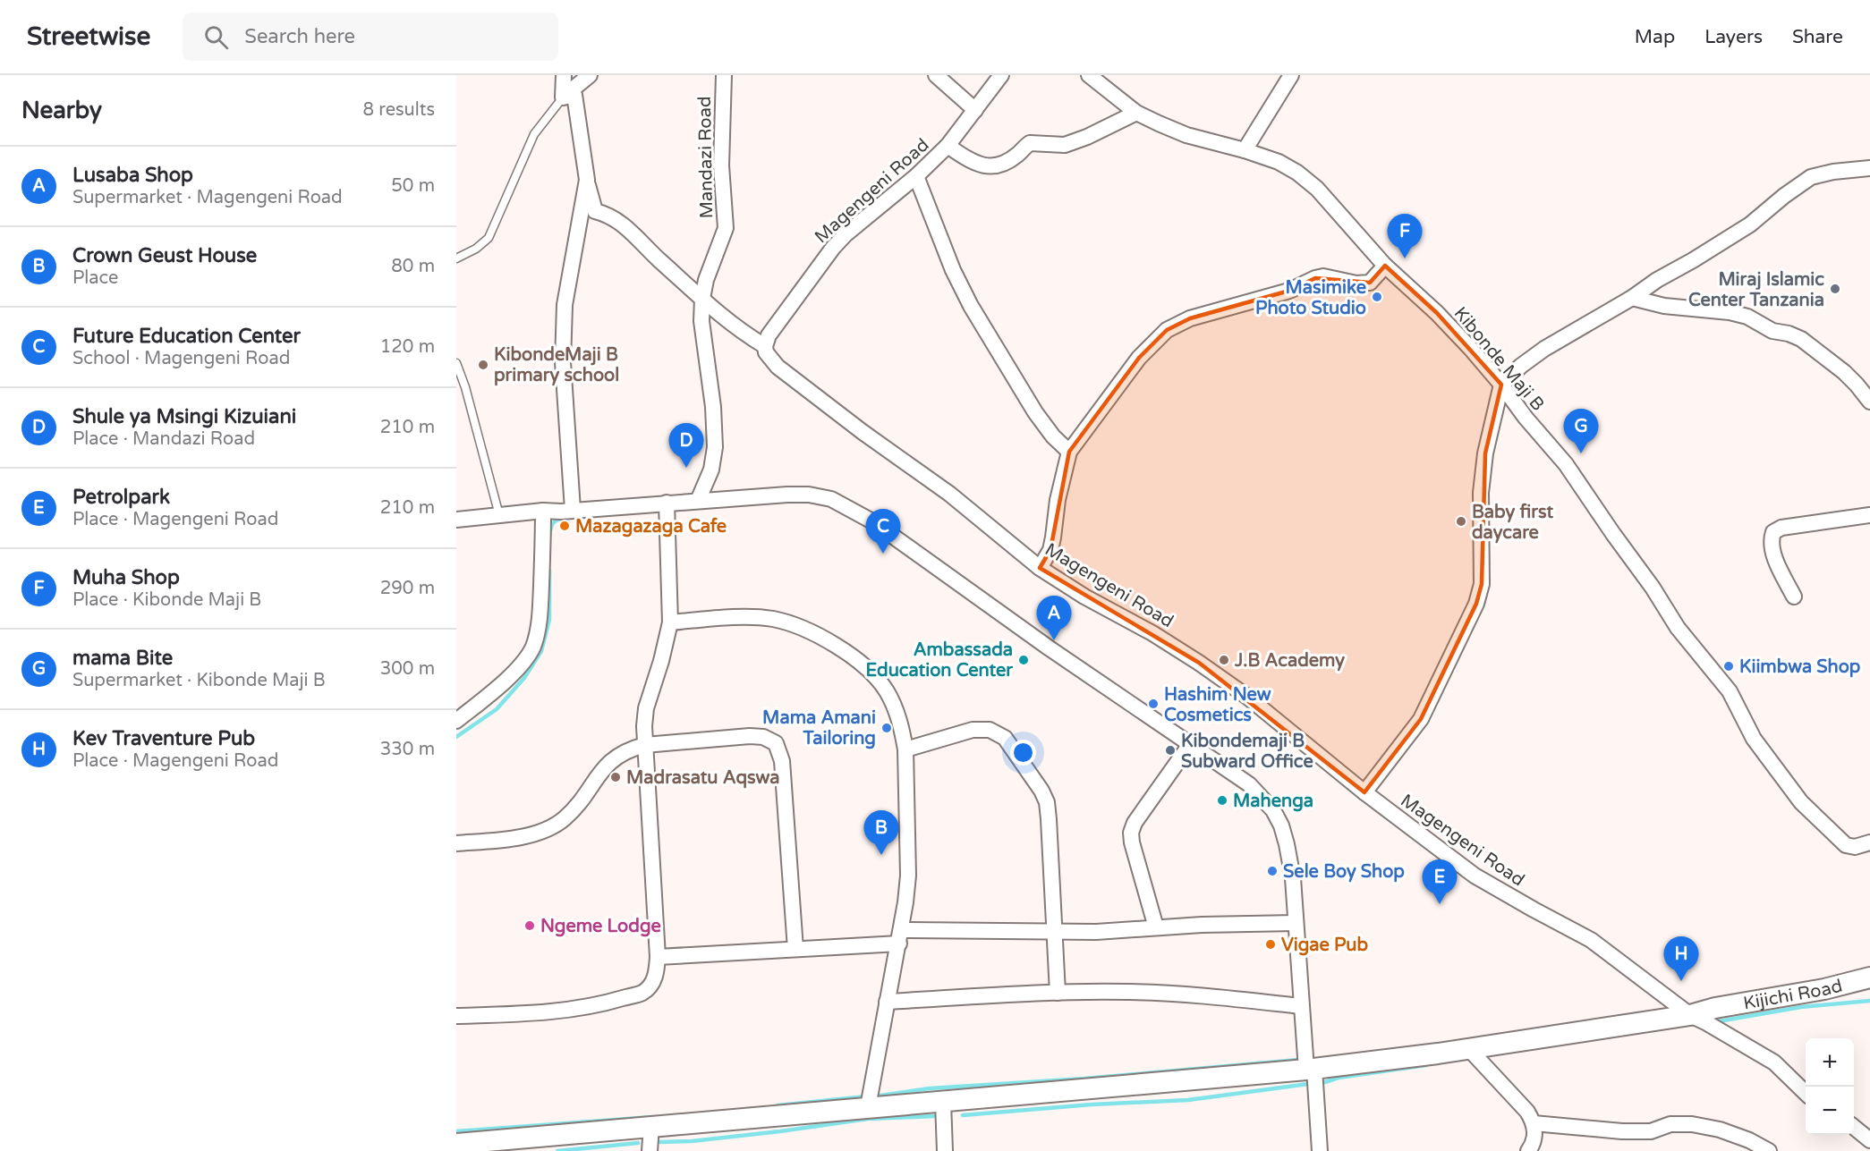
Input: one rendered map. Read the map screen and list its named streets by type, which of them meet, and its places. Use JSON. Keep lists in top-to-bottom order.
{
  "streets": {
    "street": [
      "Mandazi Road",
      "Magengeni Road",
      "Kibonde Maji B",
      "Kijichi Road"
    ]
  },
  "crossings": [
    ["Magengeni Road", "Kijichi Road"]
  ],
  "places": [
    "Miraj Islamic Center Tanzania",
    "Masimike Photo Studio",
    "KibondeMaji B primary school",
    "Baby first daycare",
    "Mazagazaga Cafe",
    "Ambassada Education Center",
    "J.B Academy",
    "Kiimbwa Shop",
    "Hashim New Cosmetics",
    "Mama Amani Tailoring",
    "Kibondemaji B Subward Office",
    "Madrasatu Aqswa",
    "Mahenga",
    "Sele Boy Shop",
    "Ngeme Lodge",
    "Vigae Pub"
  ],
  "page": {
    "header": "Streetwise",
    "search": "Search here",
    "nav": ["Map", "Layers", "Share"],
    "heading": ["Nearby", "8 results"],
    "list": [
      {
        "mark": "A",
        "name": "Lusaba Shop",
        "note": "Supermarket · Magengeni Road",
        "value": "50 m"
      },
      {
        "mark": "B",
        "name": "Crown Geust House",
        "note": "Place",
        "value": "80 m"
      },
      {
        "mark": "C",
        "name": "Future Education Center",
        "note": "School · Magengeni Road",
        "value": "120 m"
      },
      {
        "mark": "D",
        "name": "Shule ya Msingi Kizuiani",
        "note": "Place · Mandazi Road",
        "value": "210 m"
      },
      {
        "mark": "E",
        "name": "Petrolpark",
        "note": "Place · Magengeni Road",
        "value": "210 m"
      },
      {
        "mark": "F",
        "name": "Muha Shop",
        "note": "Place · Kibonde Maji B",
        "value": "290 m"
      },
      {
        "mark": "G",
        "name": "mama Bite",
        "note": "Supermarket · Kibonde Maji B",
        "value": "300 m"
      },
      {
        "mark": "H",
        "name": "Kev Traventure Pub",
        "note": "Place · Magengeni Road",
        "value": "330 m"
      }
    ],
    "pins": [
      "F",
      "G",
      "D",
      "C",
      "A",
      "B",
      "E",
      "H"
    ],
    "map_buttons": ["+", "−"]
  }
}
